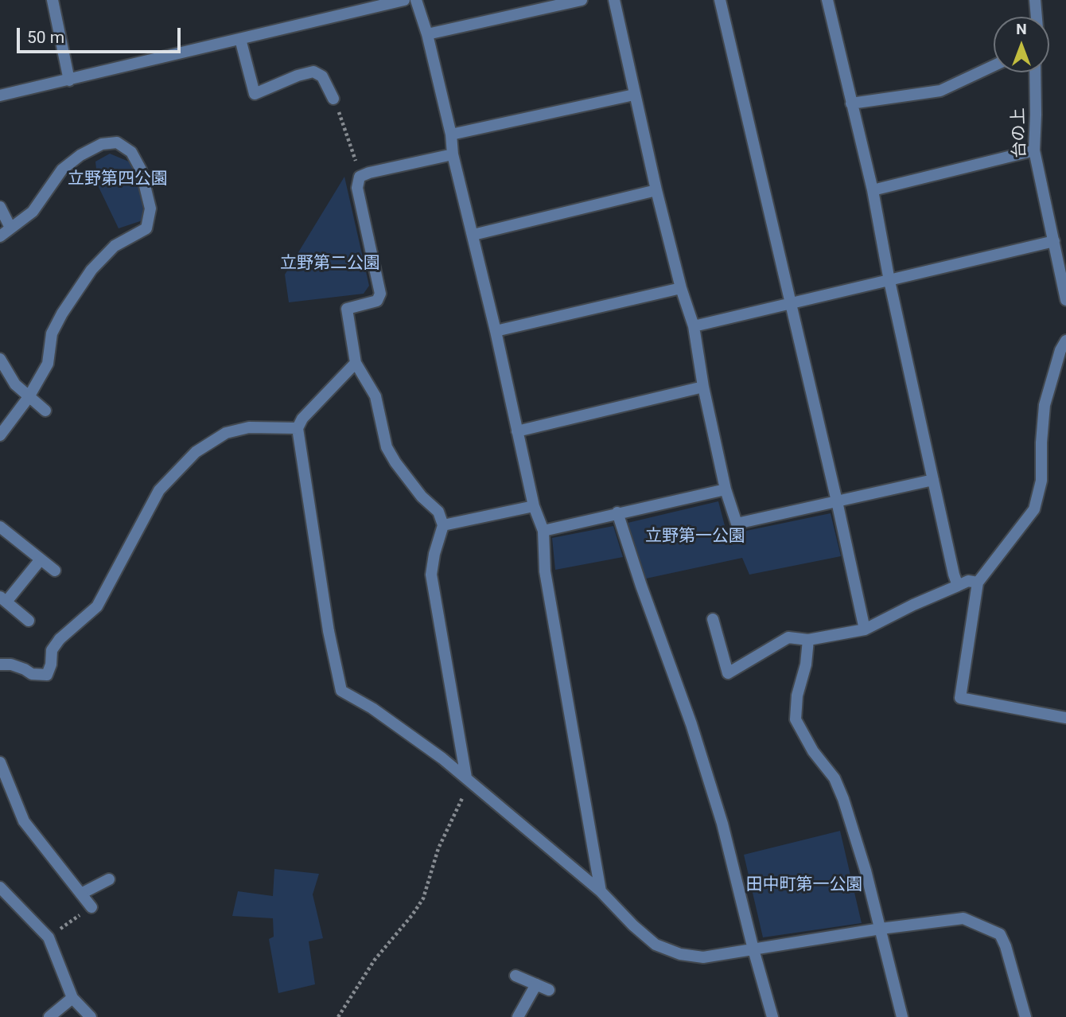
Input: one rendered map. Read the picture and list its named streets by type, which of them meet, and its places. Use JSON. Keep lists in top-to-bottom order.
{
  "streets": {
    "street": ["台の上"]
  },
  "parks": [
    "立野第四公園",
    "立野第二公園",
    "立野第一公園",
    "田中町第一公園"
  ],
  "scale_bar": "50 m",
  "north": "top"
}
